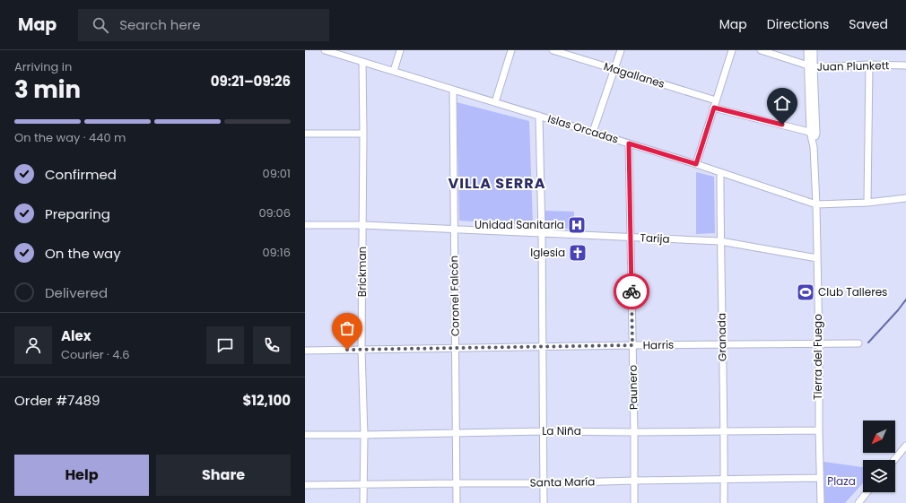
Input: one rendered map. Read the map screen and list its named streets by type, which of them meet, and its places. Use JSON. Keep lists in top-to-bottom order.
{
  "streets": {
    "street": [
      "Juan Plunkett",
      "Magallanes",
      "Islas Orcadas",
      "Tarija",
      "Brickman",
      "Coronel Falcón",
      "Granada",
      "Harris",
      "Tierra del Fuego",
      "Paunero",
      "La Niña",
      "Santa María"
    ]
  },
  "crossings": [
    ["Juan Plunkett", "Tierra del Fuego"],
    ["Islas Orcadas", "Brickman"],
    ["Islas Orcadas", "Coronel Falcón"],
    ["Islas Orcadas", "Granada"],
    ["Islas Orcadas", "Tierra del Fuego"],
    ["Islas Orcadas", "Paunero"],
    ["Tarija", "Brickman"],
    ["Tarija", "Coronel Falcón"],
    ["Tarija", "Granada"],
    ["Tarija", "Tierra del Fuego"],
    ["Tarija", "Paunero"],
    ["Brickman", "Harris"],
    ["Brickman", "La Niña"],
    ["Brickman", "Santa María"],
    ["Coronel Falcón", "Harris"],
    ["Coronel Falcón", "La Niña"],
    ["Coronel Falcón", "Santa María"],
    ["Granada", "Harris"],
    ["Granada", "La Niña"],
    ["Granada", "Santa María"],
    ["Harris", "Tierra del Fuego"],
    ["Harris", "Paunero"],
    ["Tierra del Fuego", "La Niña"],
    ["Tierra del Fuego", "Santa María"],
    ["Paunero", "La Niña"],
    ["Paunero", "Santa María"]
  ],
  "districts": ["VILLA SERRA"],
  "parks": ["Plaza"],
  "places": {
    "hospital": ["Unidad Sanitaria"],
    "church": ["Iglesia"],
    "sports": ["Club Talleres"]
  },
  "north": "bottom left",
  "page": {
    "header": "Map",
    "search": "Search here",
    "nav": ["Map", "Directions", "Saved"],
    "heading": ["3 min", "Arriving in", "09:21–09:26"],
    "panel": [
      "Alex",
      "Courier · 4.6",
      "Order #7489",
      "$12,100"
    ],
    "bar": "On the way · 440 m",
    "list": [
      ["Confirmed", "09:01"],
      ["Preparing", "09:06"],
      ["On the way", "09:16"],
      "Delivered"
    ],
    "buttons": ["Help", "Share"]
  }
}
